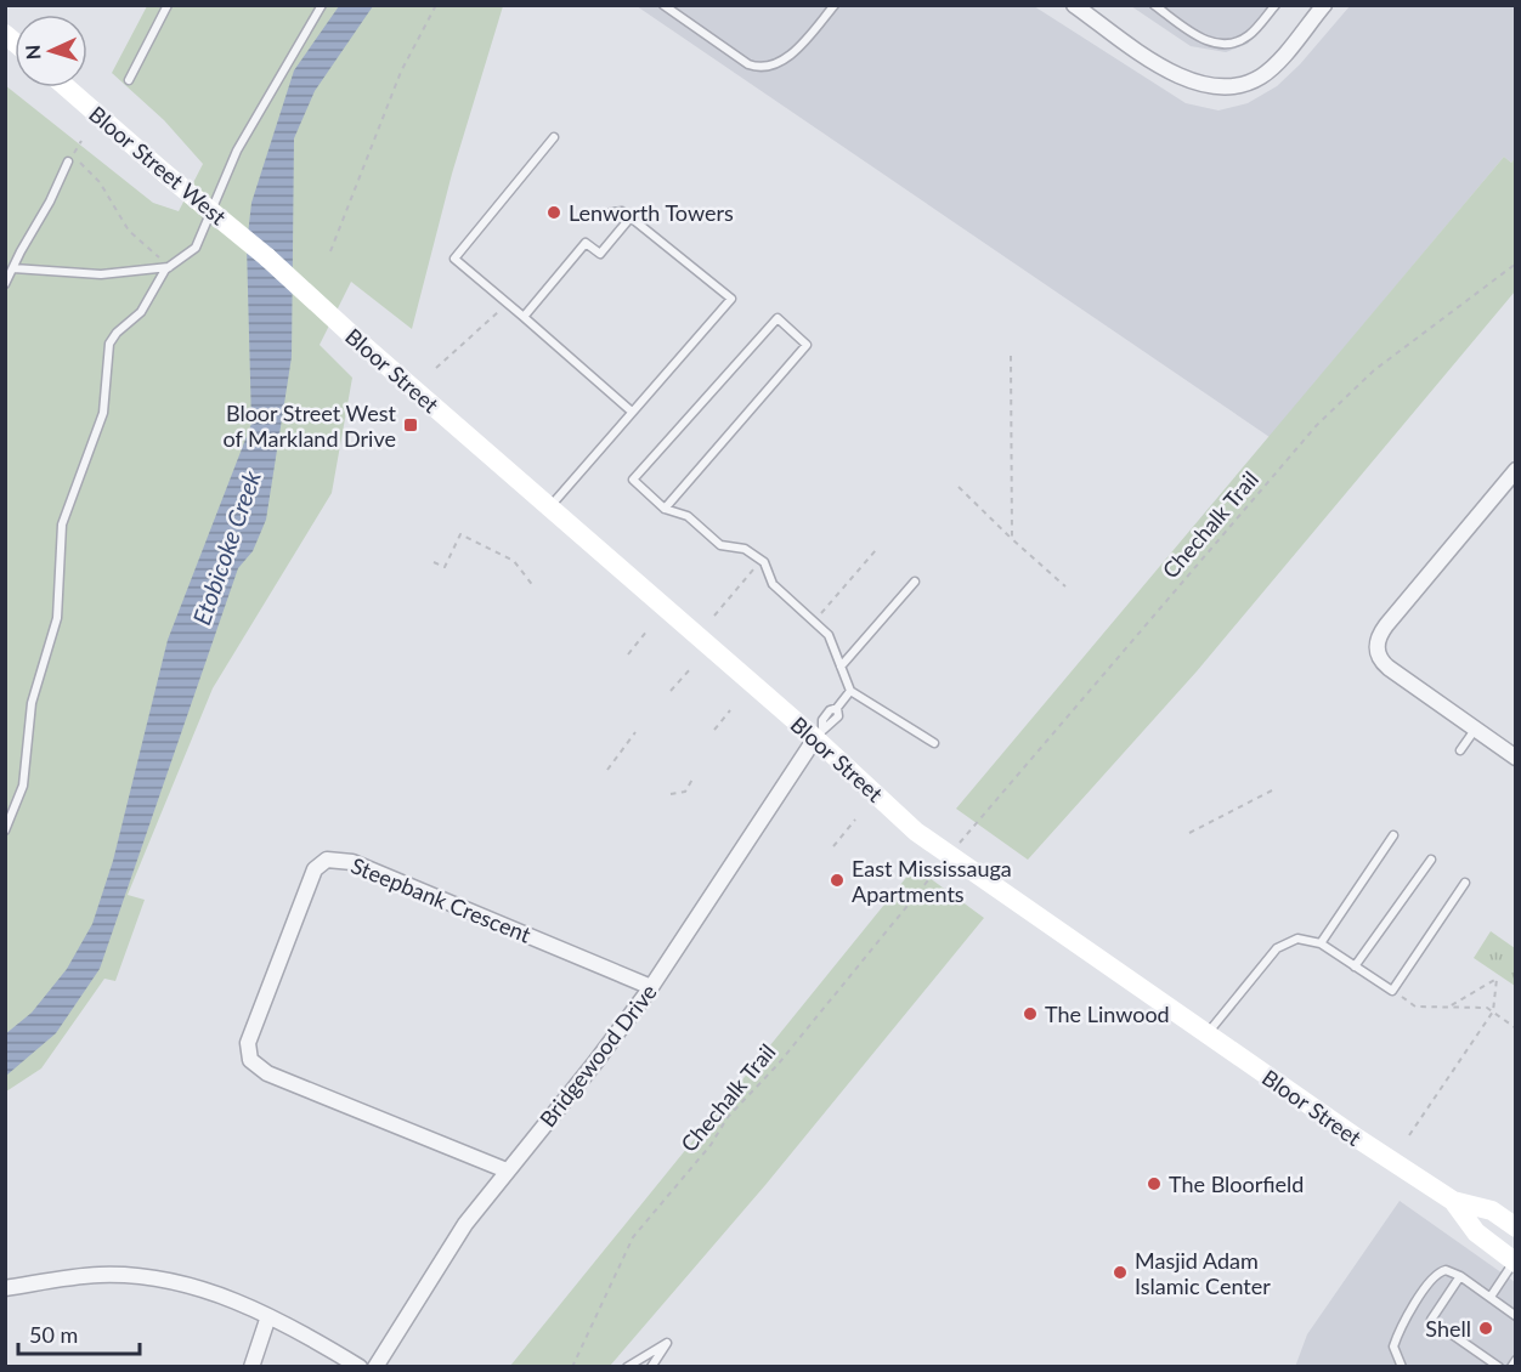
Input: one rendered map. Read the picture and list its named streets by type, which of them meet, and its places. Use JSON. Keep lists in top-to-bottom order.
{
  "streets": {
    "main road": ["Bloor Street West", "Bloor Street"],
    "street": ["Steepbank Crescent", "Bridgewood Drive"],
    "path": ["Chechalk Trail"]
  },
  "crossings": [
    ["Bloor Street West", "Bloor Street"],
    ["Bloor Street", "Bridgewood Drive"],
    ["Steepbank Crescent", "Bridgewood Drive"]
  ],
  "water": ["Etobicoke Creek"],
  "places": {
    "other": [
      "Lenworth Towers",
      "East Mississauga Apartments",
      "The Linwood",
      "The Bloorfield",
      "Masjid Adam Islamic Center",
      "Shell"
    ],
    "transit": ["Bloor Street West of Markland Drive"]
  },
  "scale_bar": "50 m",
  "north": "left"
}
